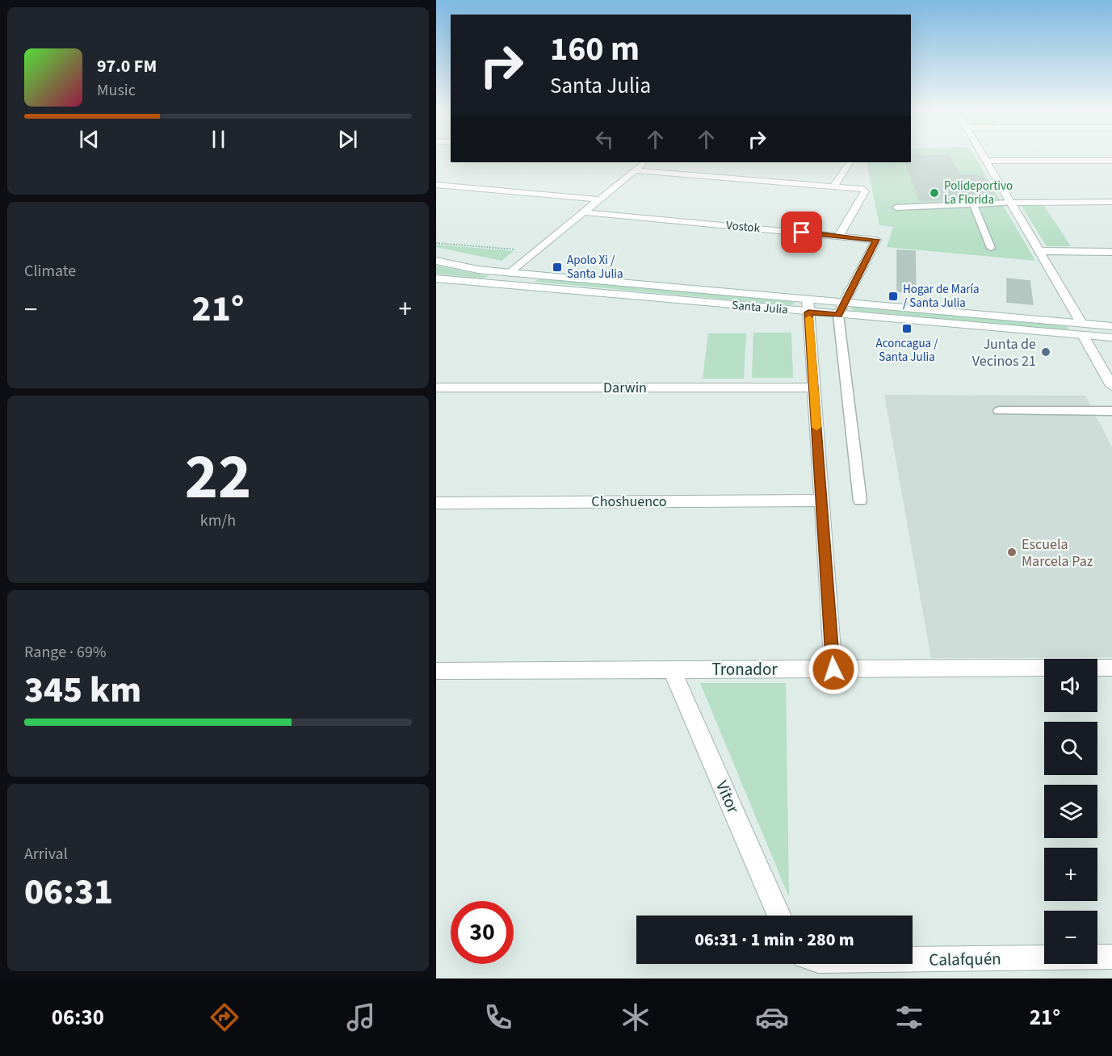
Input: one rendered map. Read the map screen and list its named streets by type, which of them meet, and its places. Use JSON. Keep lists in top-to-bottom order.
{
  "streets": {
    "street": [
      "Vostok",
      "Santa Julia",
      "Darwin",
      "Choshuenco",
      "Tronador",
      "Vitor",
      "Calafquén"
    ]
  },
  "crossings": [
    ["Vostok", "Santa Julia"],
    ["Tronador", "Vitor"]
  ],
  "places": {
    "other": ["Polideportivo La Florida", "Junta de Vecinos 21", "Escuela Marcela Paz"],
    "transit": ["Apolo Xi / Santa Julia", "Hogar de María / Santa Julia", "Aconcagua / Santa Julia"]
  },
  "page": {
    "turn": ["160 m", "Santa Julia"],
    "song": ["97.0 FM", "Music"],
    "tile": [
      "Climate",
      ["22", "km/h"],
      ["Range · 69%", "345 km"],
      ["Arrival", "06:31"]
    ],
    "heat": ["−", "21°", "+"],
    "map_buttons": ["+", "−"],
    "limit": "30",
    "trip": "06:31 · 1 min · 280 m",
    "tabs": ["06:30", "21°"]
  }
}
